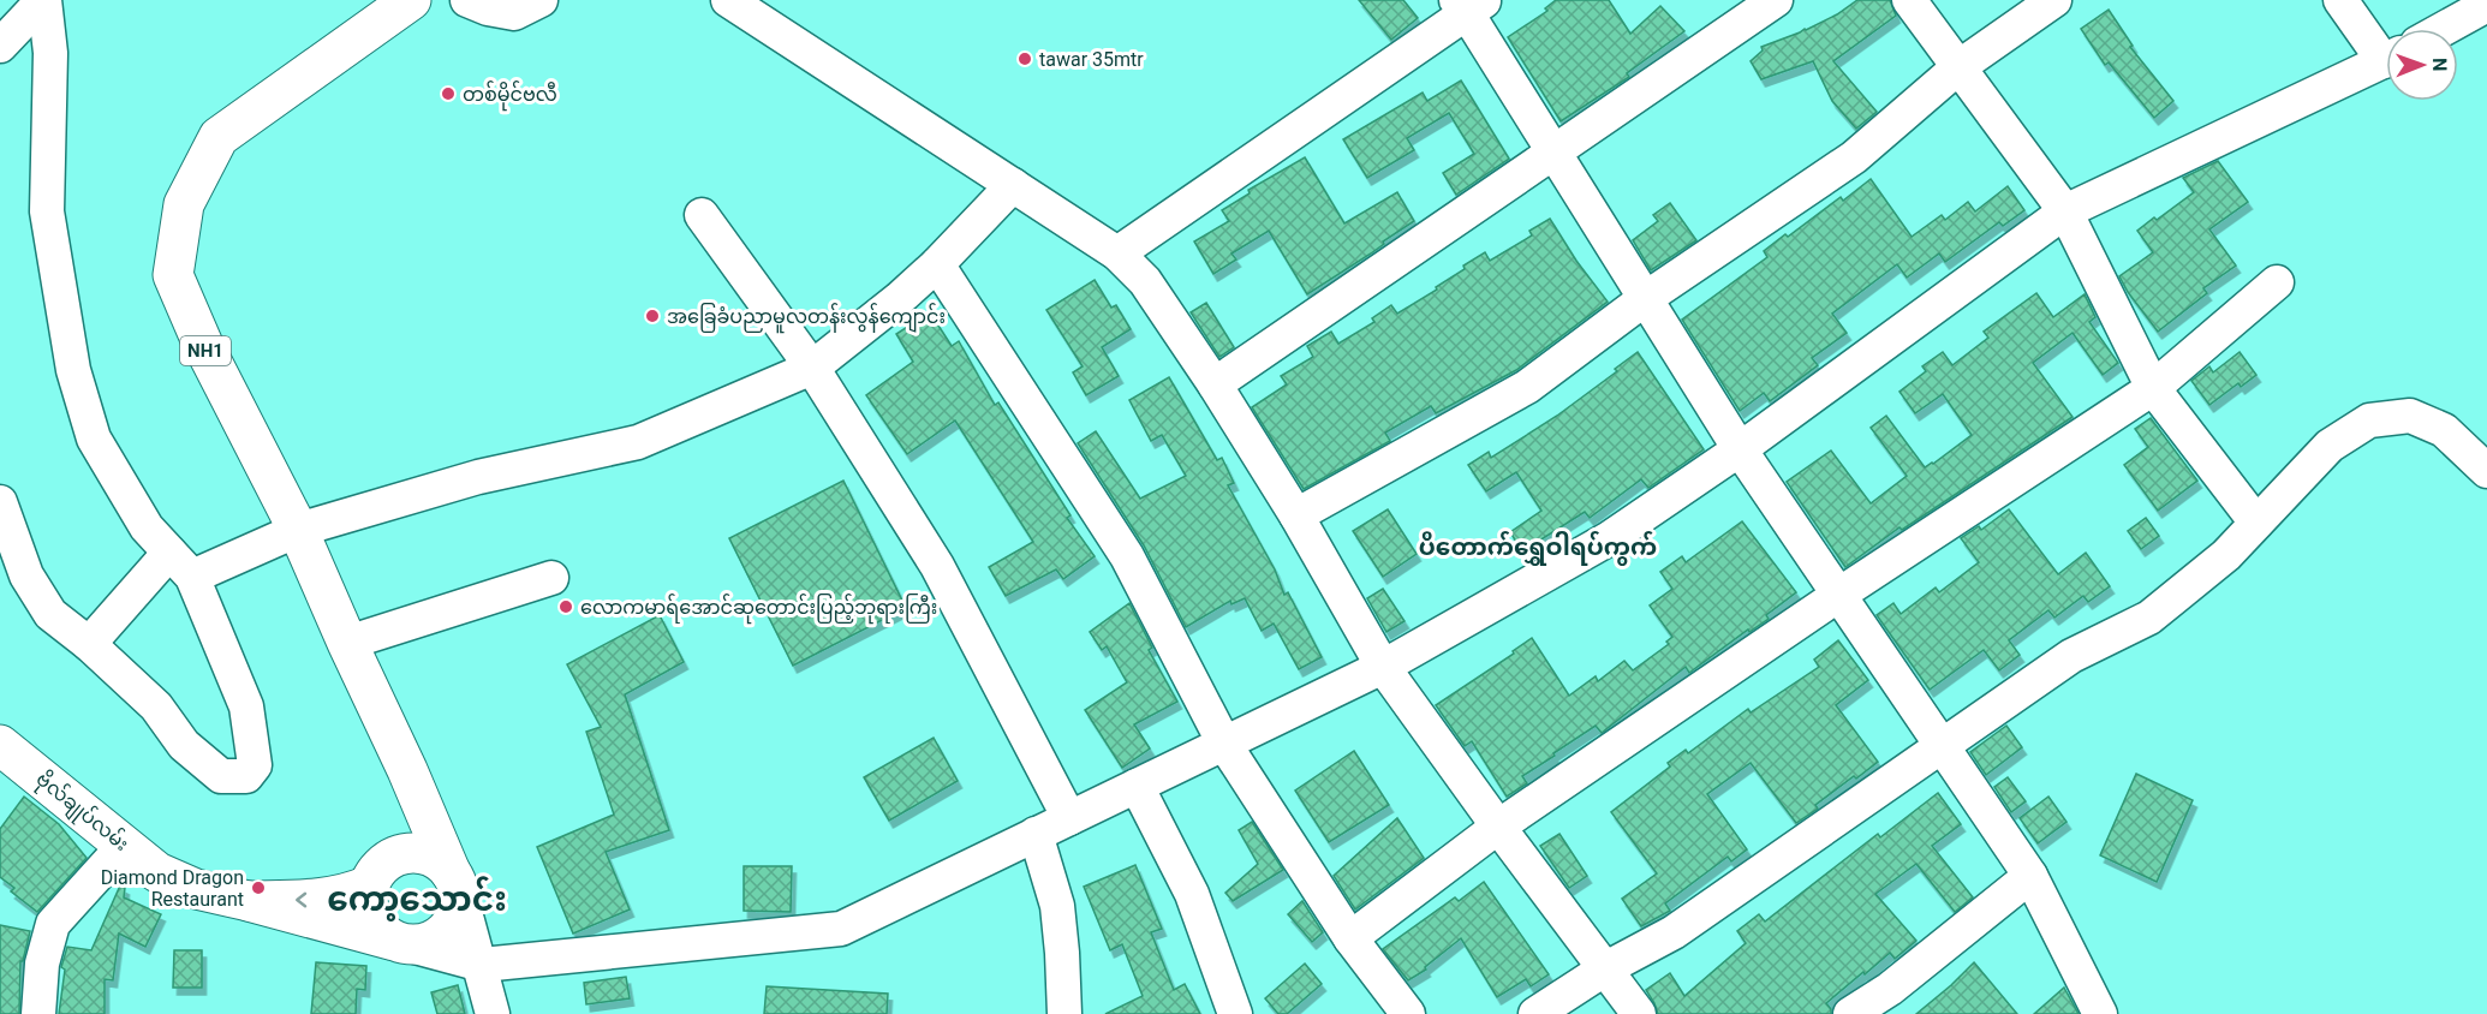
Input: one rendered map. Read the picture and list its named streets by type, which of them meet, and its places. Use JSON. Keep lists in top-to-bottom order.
{
  "streets": {
    "highway": ["NH1", "ဗိုလ်ချုပ်လမ်း"]
  },
  "crossings": [
    ["NH1", "ဗိုလ်ချုပ်လမ်း"]
  ],
  "districts": ["ပိတောက်ရွှေဝါရပ်ကွက်", "ကော့သောင်း"],
  "places": [
    "tawar 35mtr",
    "တစ်မိုင်ဗလီ",
    "အခြေခံပညာမူလတန်းလွန်ကျောင်း",
    "လောကမာရ်အောင်ဆုတောင်းပြည့်ဘုရားကြီး",
    "Diamond Dragon Restaurant"
  ],
  "north": "right"
}
